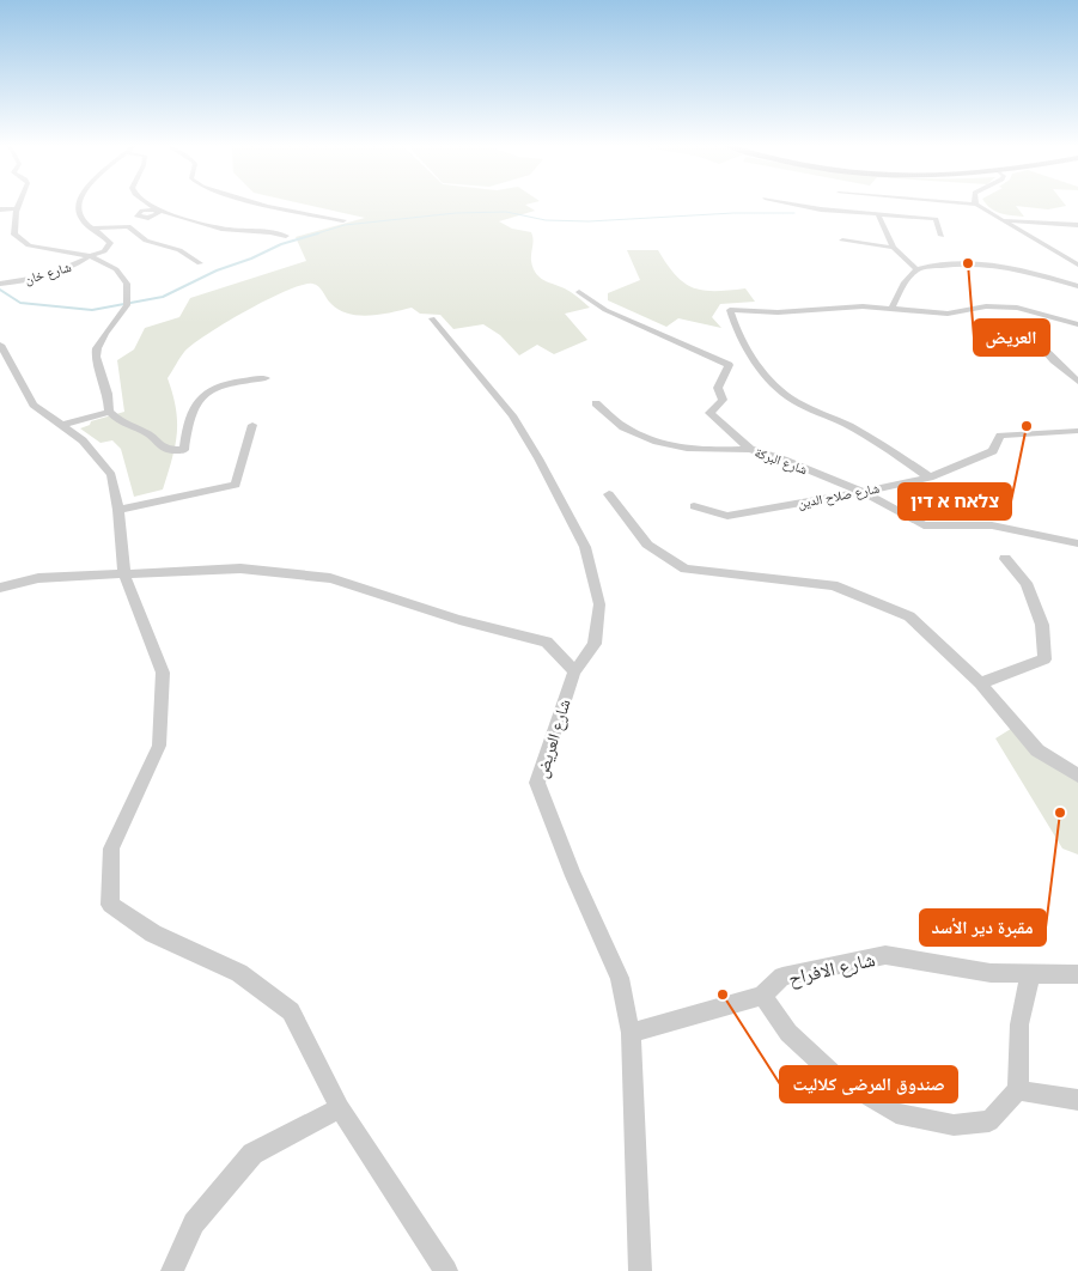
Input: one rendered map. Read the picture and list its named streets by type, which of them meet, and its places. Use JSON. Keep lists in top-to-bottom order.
{
  "streets": {
    "street": [
      "شارع خان",
      "شارع البركة",
      "شارع صلاح الدين",
      "شارع العريض",
      "شارع الافراح"
    ]
  },
  "crossings": [
    ["شارع البركة", "شارع صلاح الدين"],
    ["شارع العريض", "شارع الافراح"]
  ],
  "places": [
    "العريض",
    "צלאח א דין",
    "مقبرة دير الأسد",
    "صندوق المرضى كلاليت"
  ]
}
